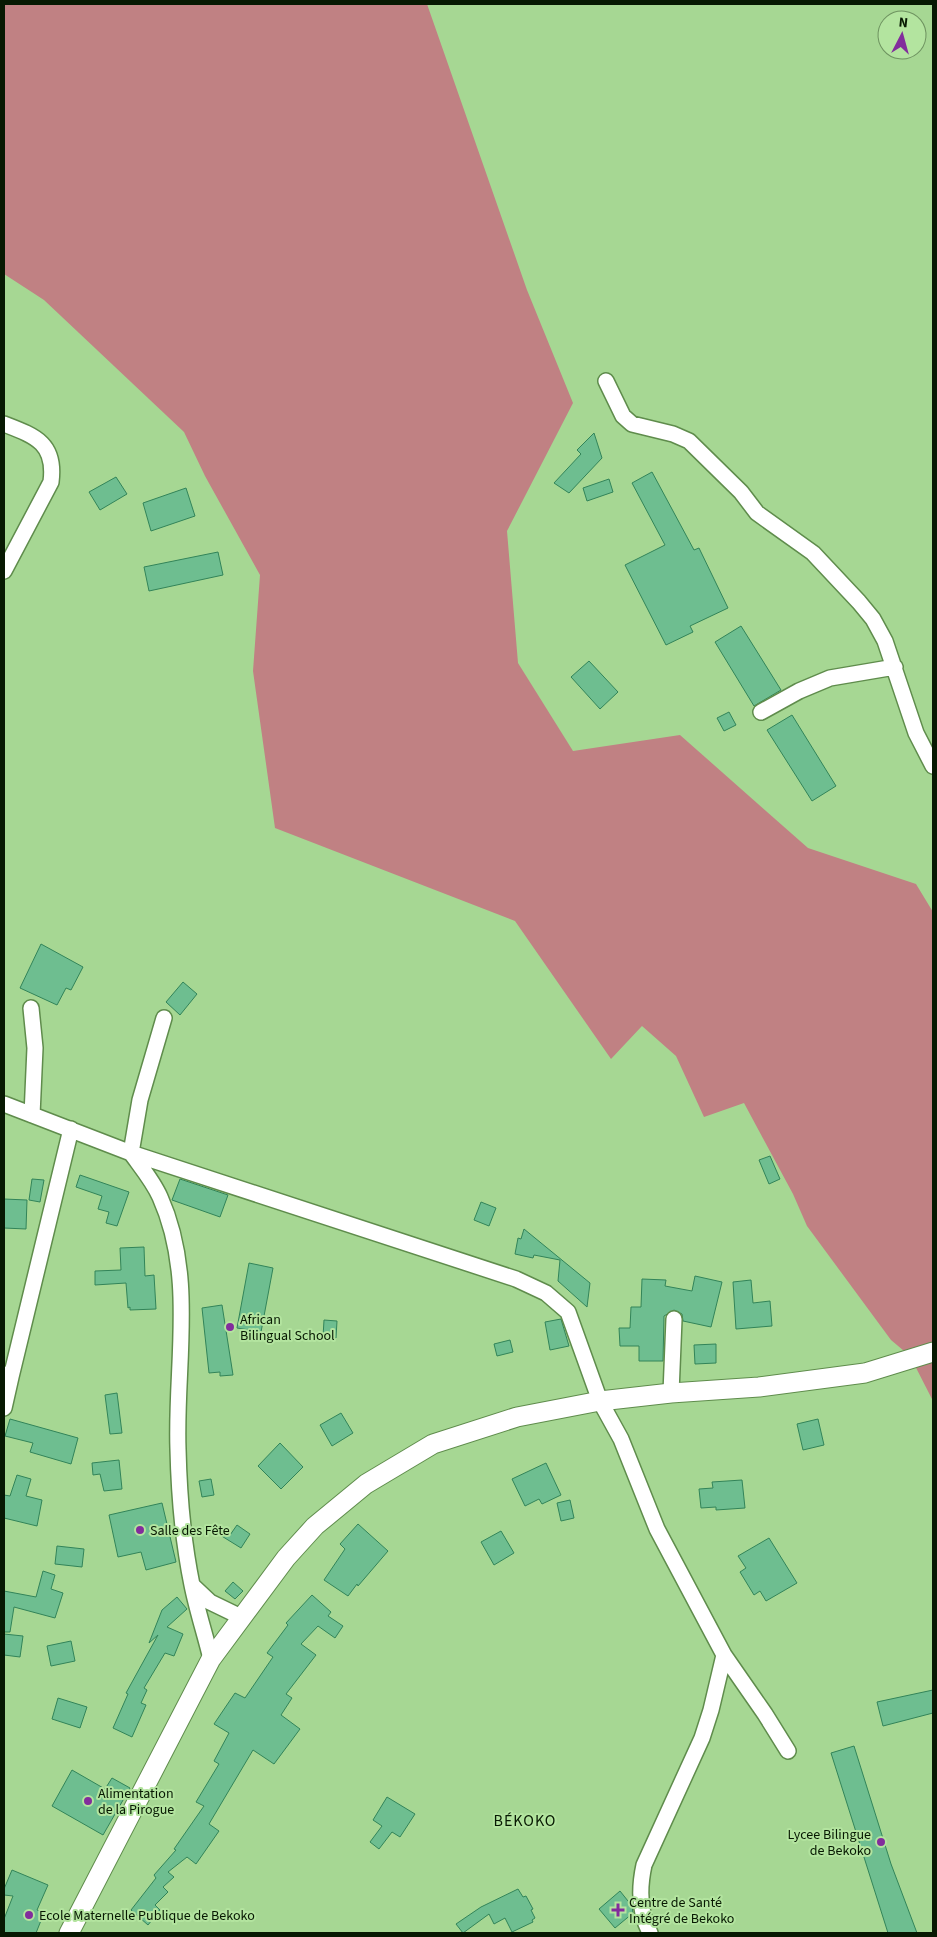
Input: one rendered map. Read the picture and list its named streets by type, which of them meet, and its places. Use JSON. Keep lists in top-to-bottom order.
{
  "districts": ["BÉKOKO"],
  "places": {
    "other": [
      "African Bilingual School",
      "Salle des Fête",
      "Alimentation de la Pirogue",
      "Lycee Bilingue de Bekoko",
      "Ecole Maternelle Publique de Bekoko"
    ],
    "health": ["Centre de Santé Intégré de Bekoko"]
  },
  "north": "top"
}
